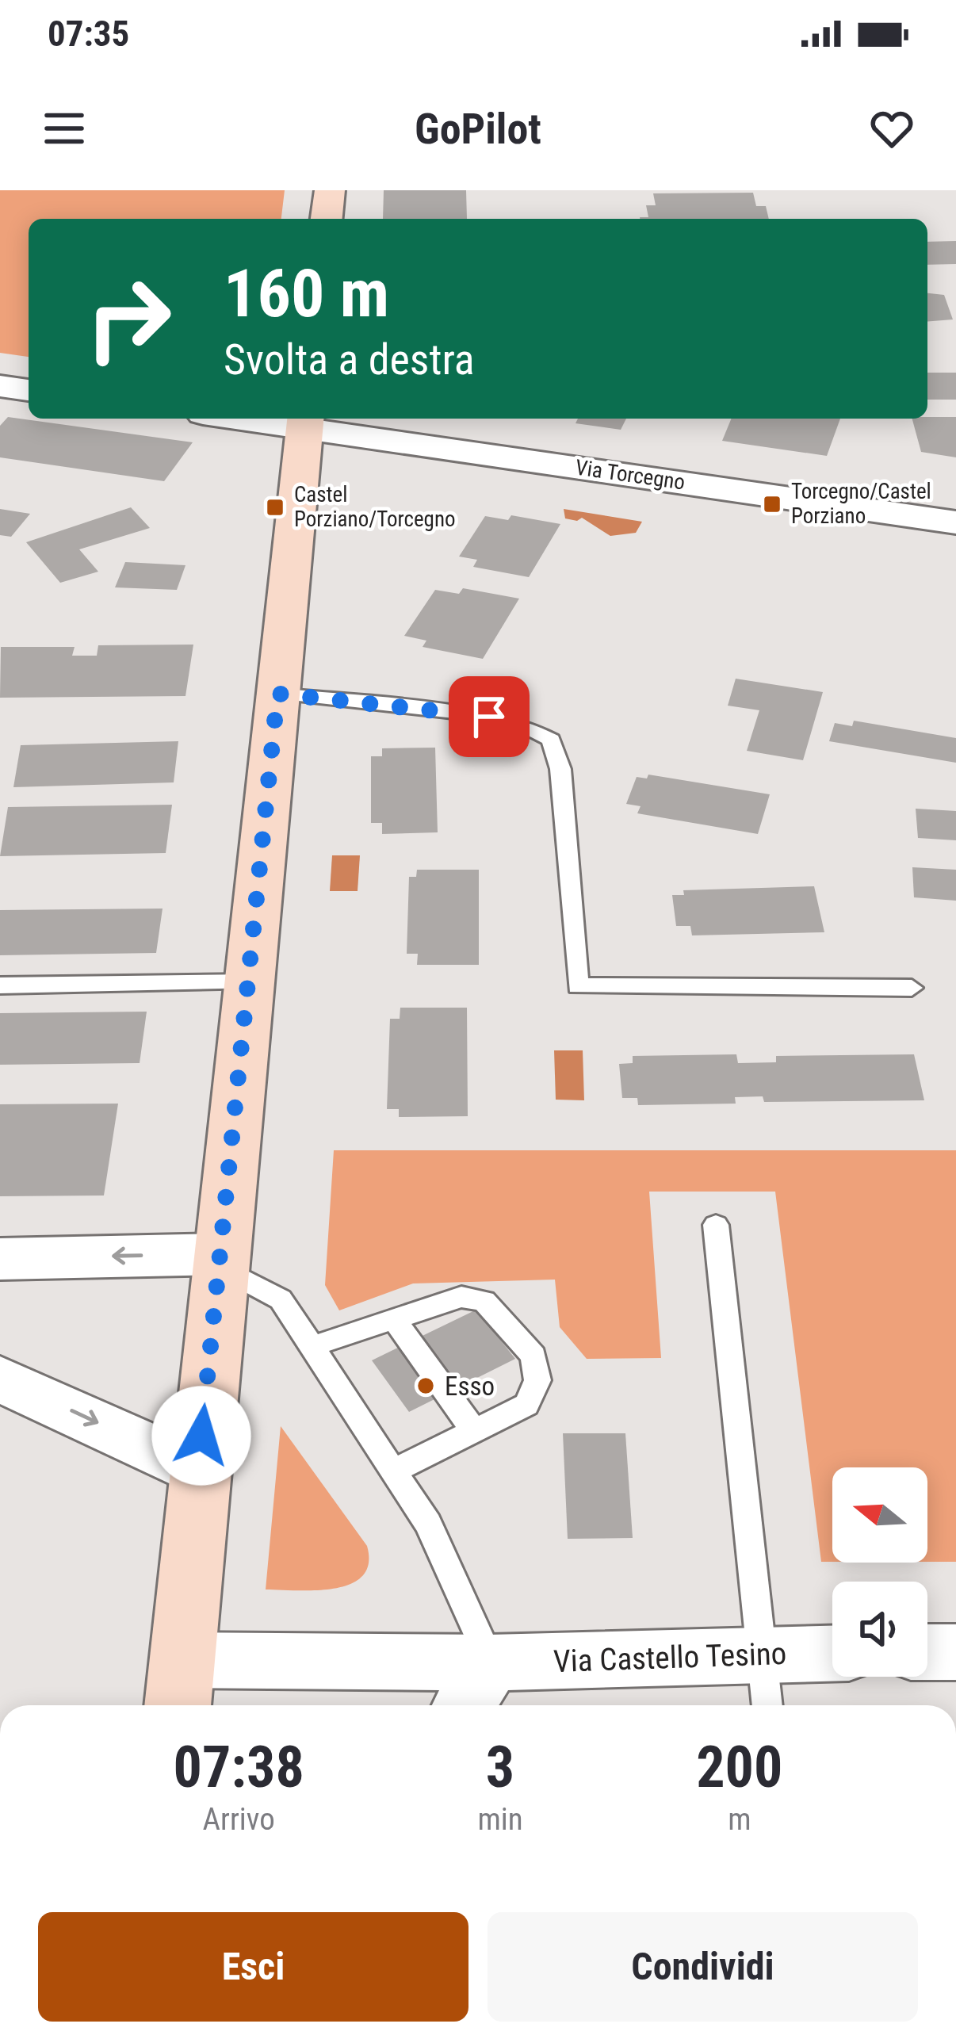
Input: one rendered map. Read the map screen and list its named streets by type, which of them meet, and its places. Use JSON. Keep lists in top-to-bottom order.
{
  "streets": {
    "street": ["Via Torcegno", "Via Castello Tesino"]
  },
  "places": {
    "transit": ["Torcegno/Castel Porziano", "Castel Porziano/Torcegno"],
    "other": ["Esso"]
  },
  "north": "left",
  "page": {
    "status": "07:35",
    "header": "GoPilot",
    "turn": ["160 m", "Svolta a destra"],
    "eta": [
      "07:38",
      "Arrivo",
      "3",
      "min",
      "200",
      "m"
    ],
    "buttons": ["Esci", "Condividi"]
  }
}
